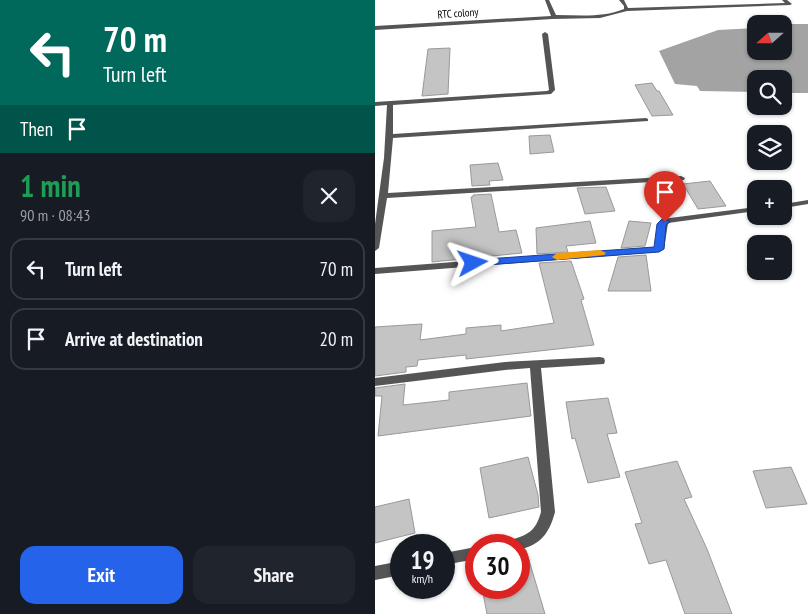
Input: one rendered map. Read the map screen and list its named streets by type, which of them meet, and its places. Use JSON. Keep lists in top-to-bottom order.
{
  "streets": {
    "street": ["RTC colony"]
  },
  "north": "left",
  "page": {
    "turn": ["70 m", "Turn left"],
    "map_buttons": ["+", "−"],
    "then": "Then",
    "heading": ["1 min", "90 m · 08:43"],
    "list": [
      {
        "name": "Turn left",
        "value": "70 m"
      },
      {
        "name": "Arrive at destination",
        "value": "20 m"
      }
    ],
    "speed": "19 km/h",
    "limit": "30",
    "buttons": ["Exit", "Share"]
  }
}
